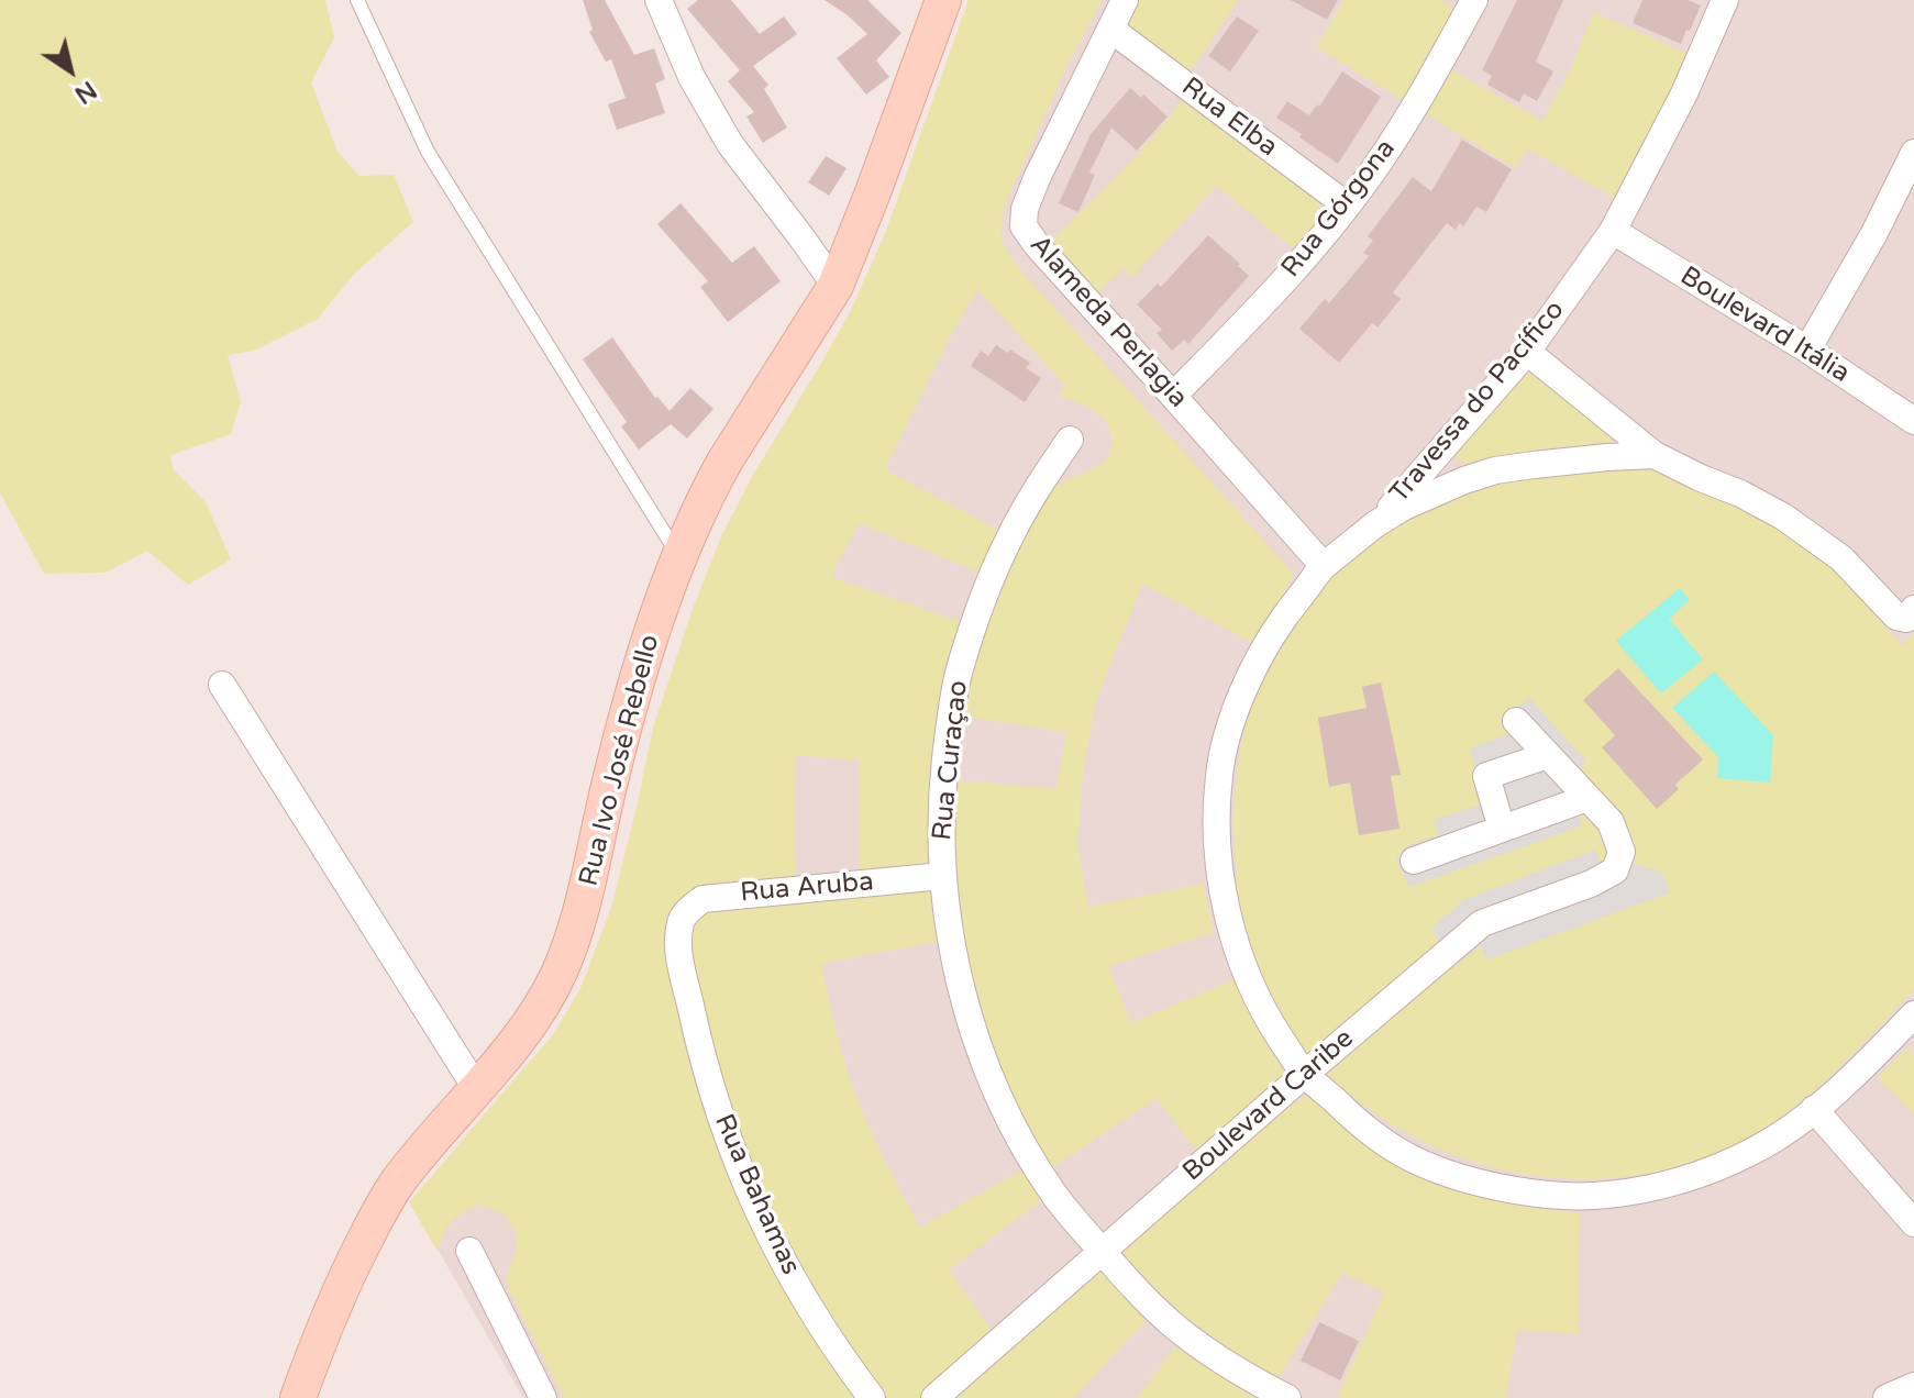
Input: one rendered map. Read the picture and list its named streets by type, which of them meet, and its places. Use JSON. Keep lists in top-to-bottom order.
{
  "streets": {
    "street": [
      "Rua Elba",
      "Rua Górgona",
      "Alameda Perlagia",
      "Boulevard Itália",
      "Travessa do Pacífico",
      "Rua Ivo José Rebello",
      "Rua Curaçao",
      "Rua Aruba",
      "Boulevard Caribe",
      "Rua Bahamas"
    ]
  },
  "crossings": [
    ["Rua Elba", "Rua Górgona"],
    ["Rua Elba", "Alameda Perlagia"],
    ["Rua Górgona", "Alameda Perlagia"],
    ["Boulevard Itália", "Travessa do Pacífico"],
    ["Rua Curaçao", "Rua Aruba"],
    ["Rua Curaçao", "Boulevard Caribe"],
    ["Rua Aruba", "Rua Bahamas"]
  ],
  "north": "bottom right"
}
